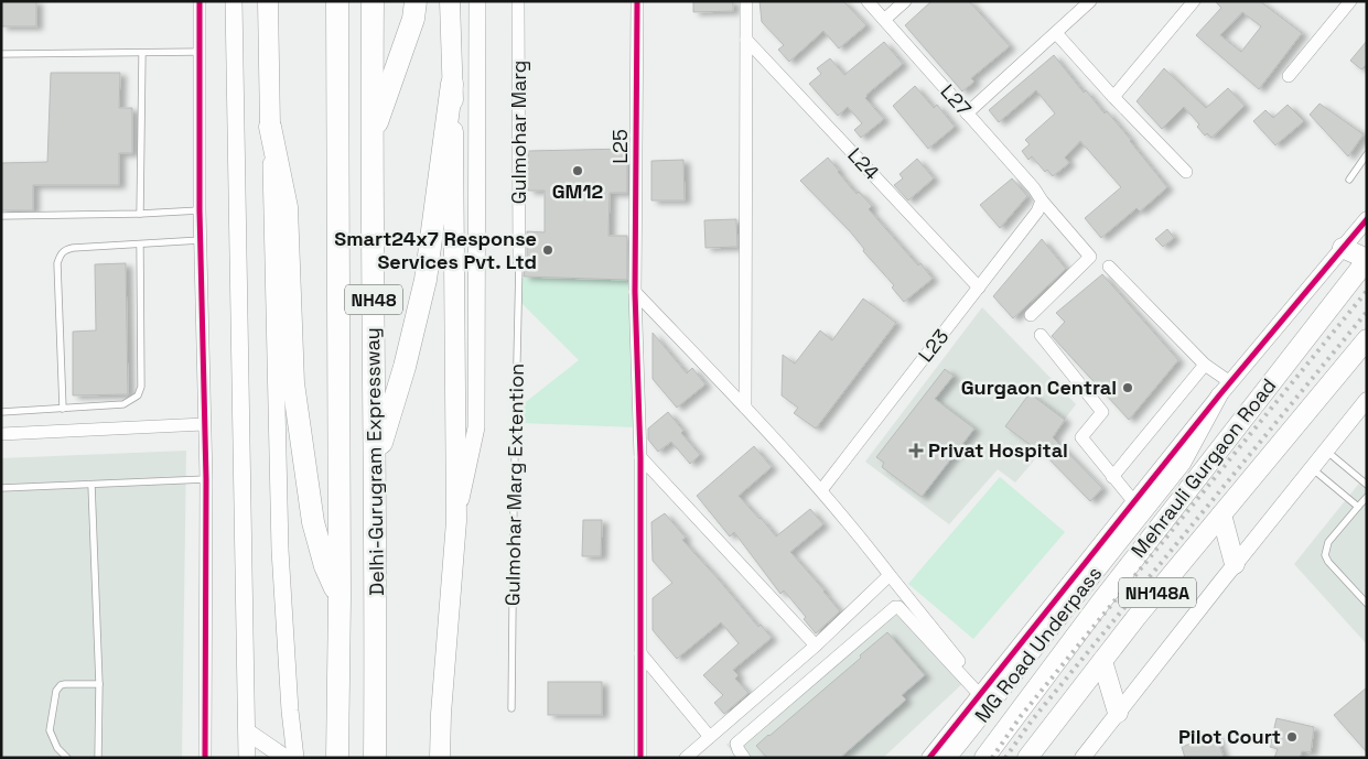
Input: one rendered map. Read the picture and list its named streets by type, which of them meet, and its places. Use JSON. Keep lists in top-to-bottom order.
{
  "streets": {
    "highway": ["NH48", "Delhi-Gurugram Expressway"],
    "main road": ["Mehrauli Gurgaon Road", "NH148A", "MG Road Underpass"],
    "street": [
      "L27",
      "Gulmohar Marg",
      "L25",
      "L24",
      "L23"
    ],
    "lane": ["Gulmohar Marg Extention"]
  },
  "crossings": [
    ["L27", "L23"],
    ["Gulmohar Marg", "Gulmohar Marg Extention"],
    ["L24", "L23"]
  ],
  "places": {
    "other": [
      "GM12",
      "Smart24x7 Response Services Pvt. Ltd",
      "Gurgaon Central",
      "Pilot Court"
    ],
    "health": ["Privat Hospital"]
  }
}
